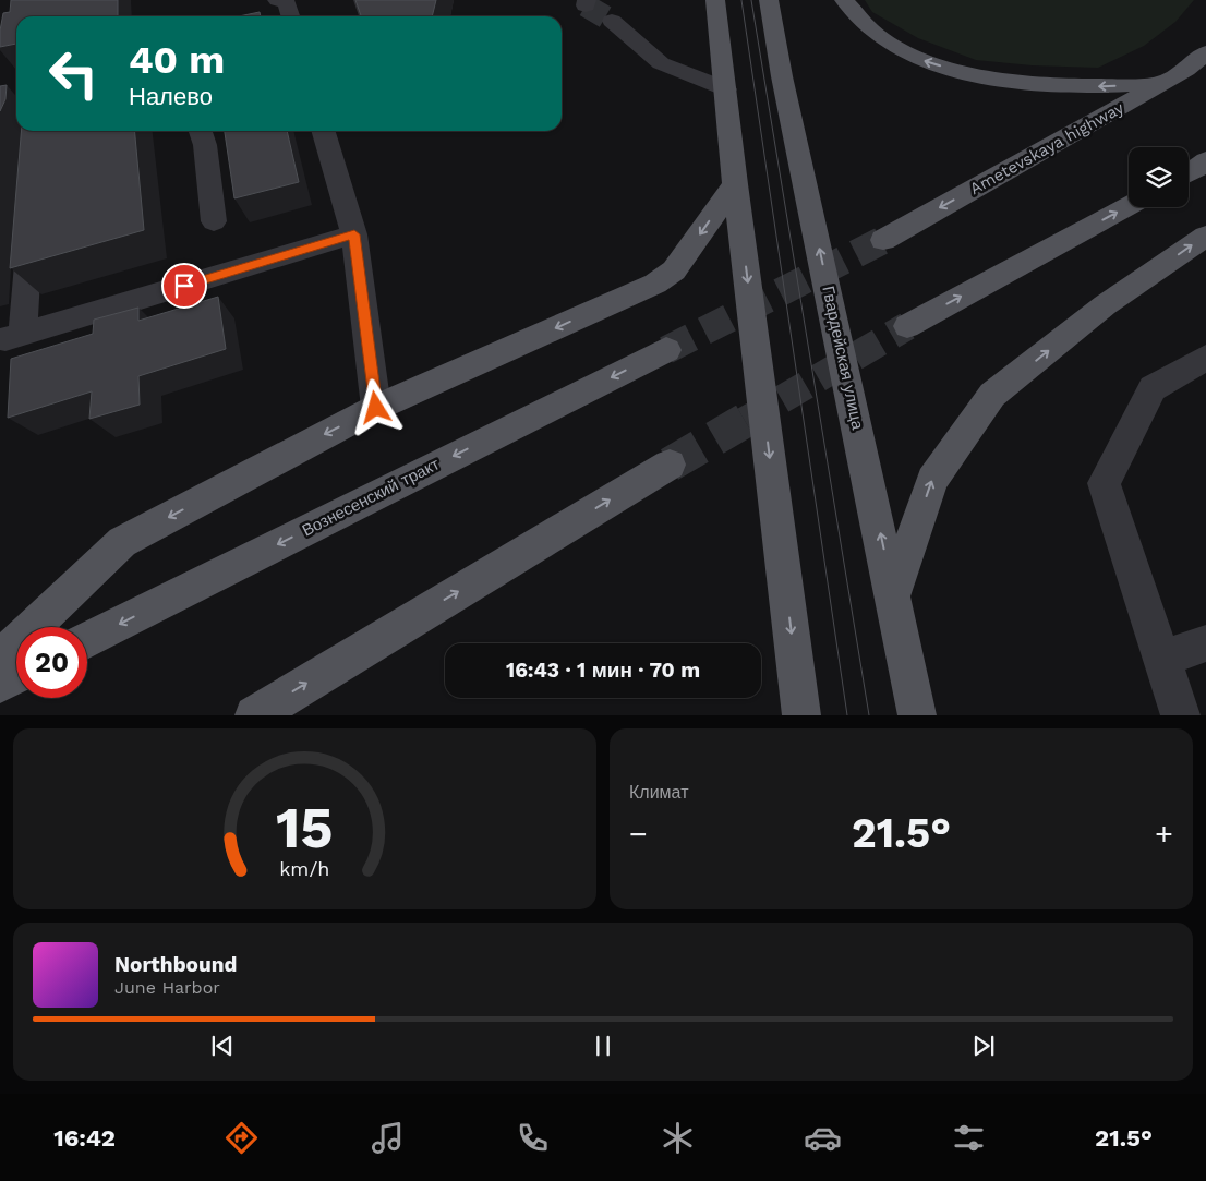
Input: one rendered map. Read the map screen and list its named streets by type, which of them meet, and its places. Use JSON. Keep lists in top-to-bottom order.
{
  "streets": {
    "main road": ["Ametevskaya highway", "Гвардейская улица", "Вознесенский тракт"]
  },
  "page": {
    "turn": ["40 m", "Налево"],
    "limit": "20",
    "trip": "16:43 · 1 мин · 70 m",
    "tile": "Климат",
    "heat": ["−", "21.5°", "+"],
    "song": ["Northbound", "June Harbor"],
    "tabs": ["16:42", "21.5°"],
    "gauge": ["15", "km/h"]
  }
}
